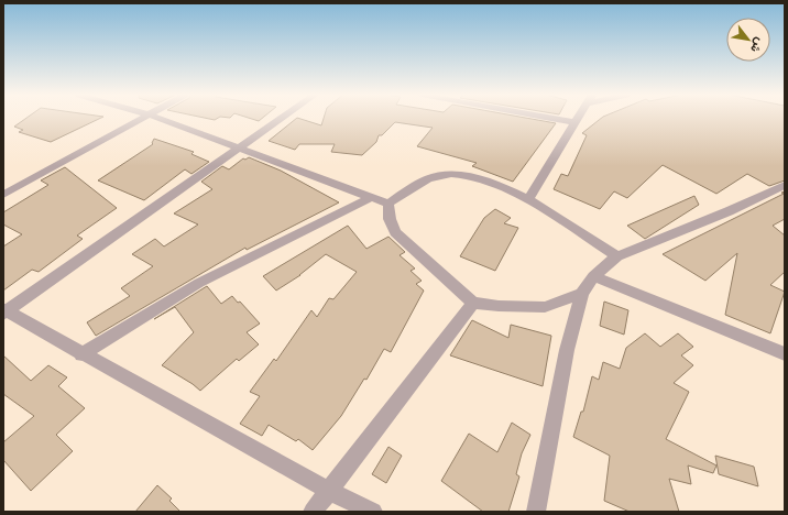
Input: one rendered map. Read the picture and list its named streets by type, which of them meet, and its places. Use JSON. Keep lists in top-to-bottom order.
{
  "north": "bottom right"
}
